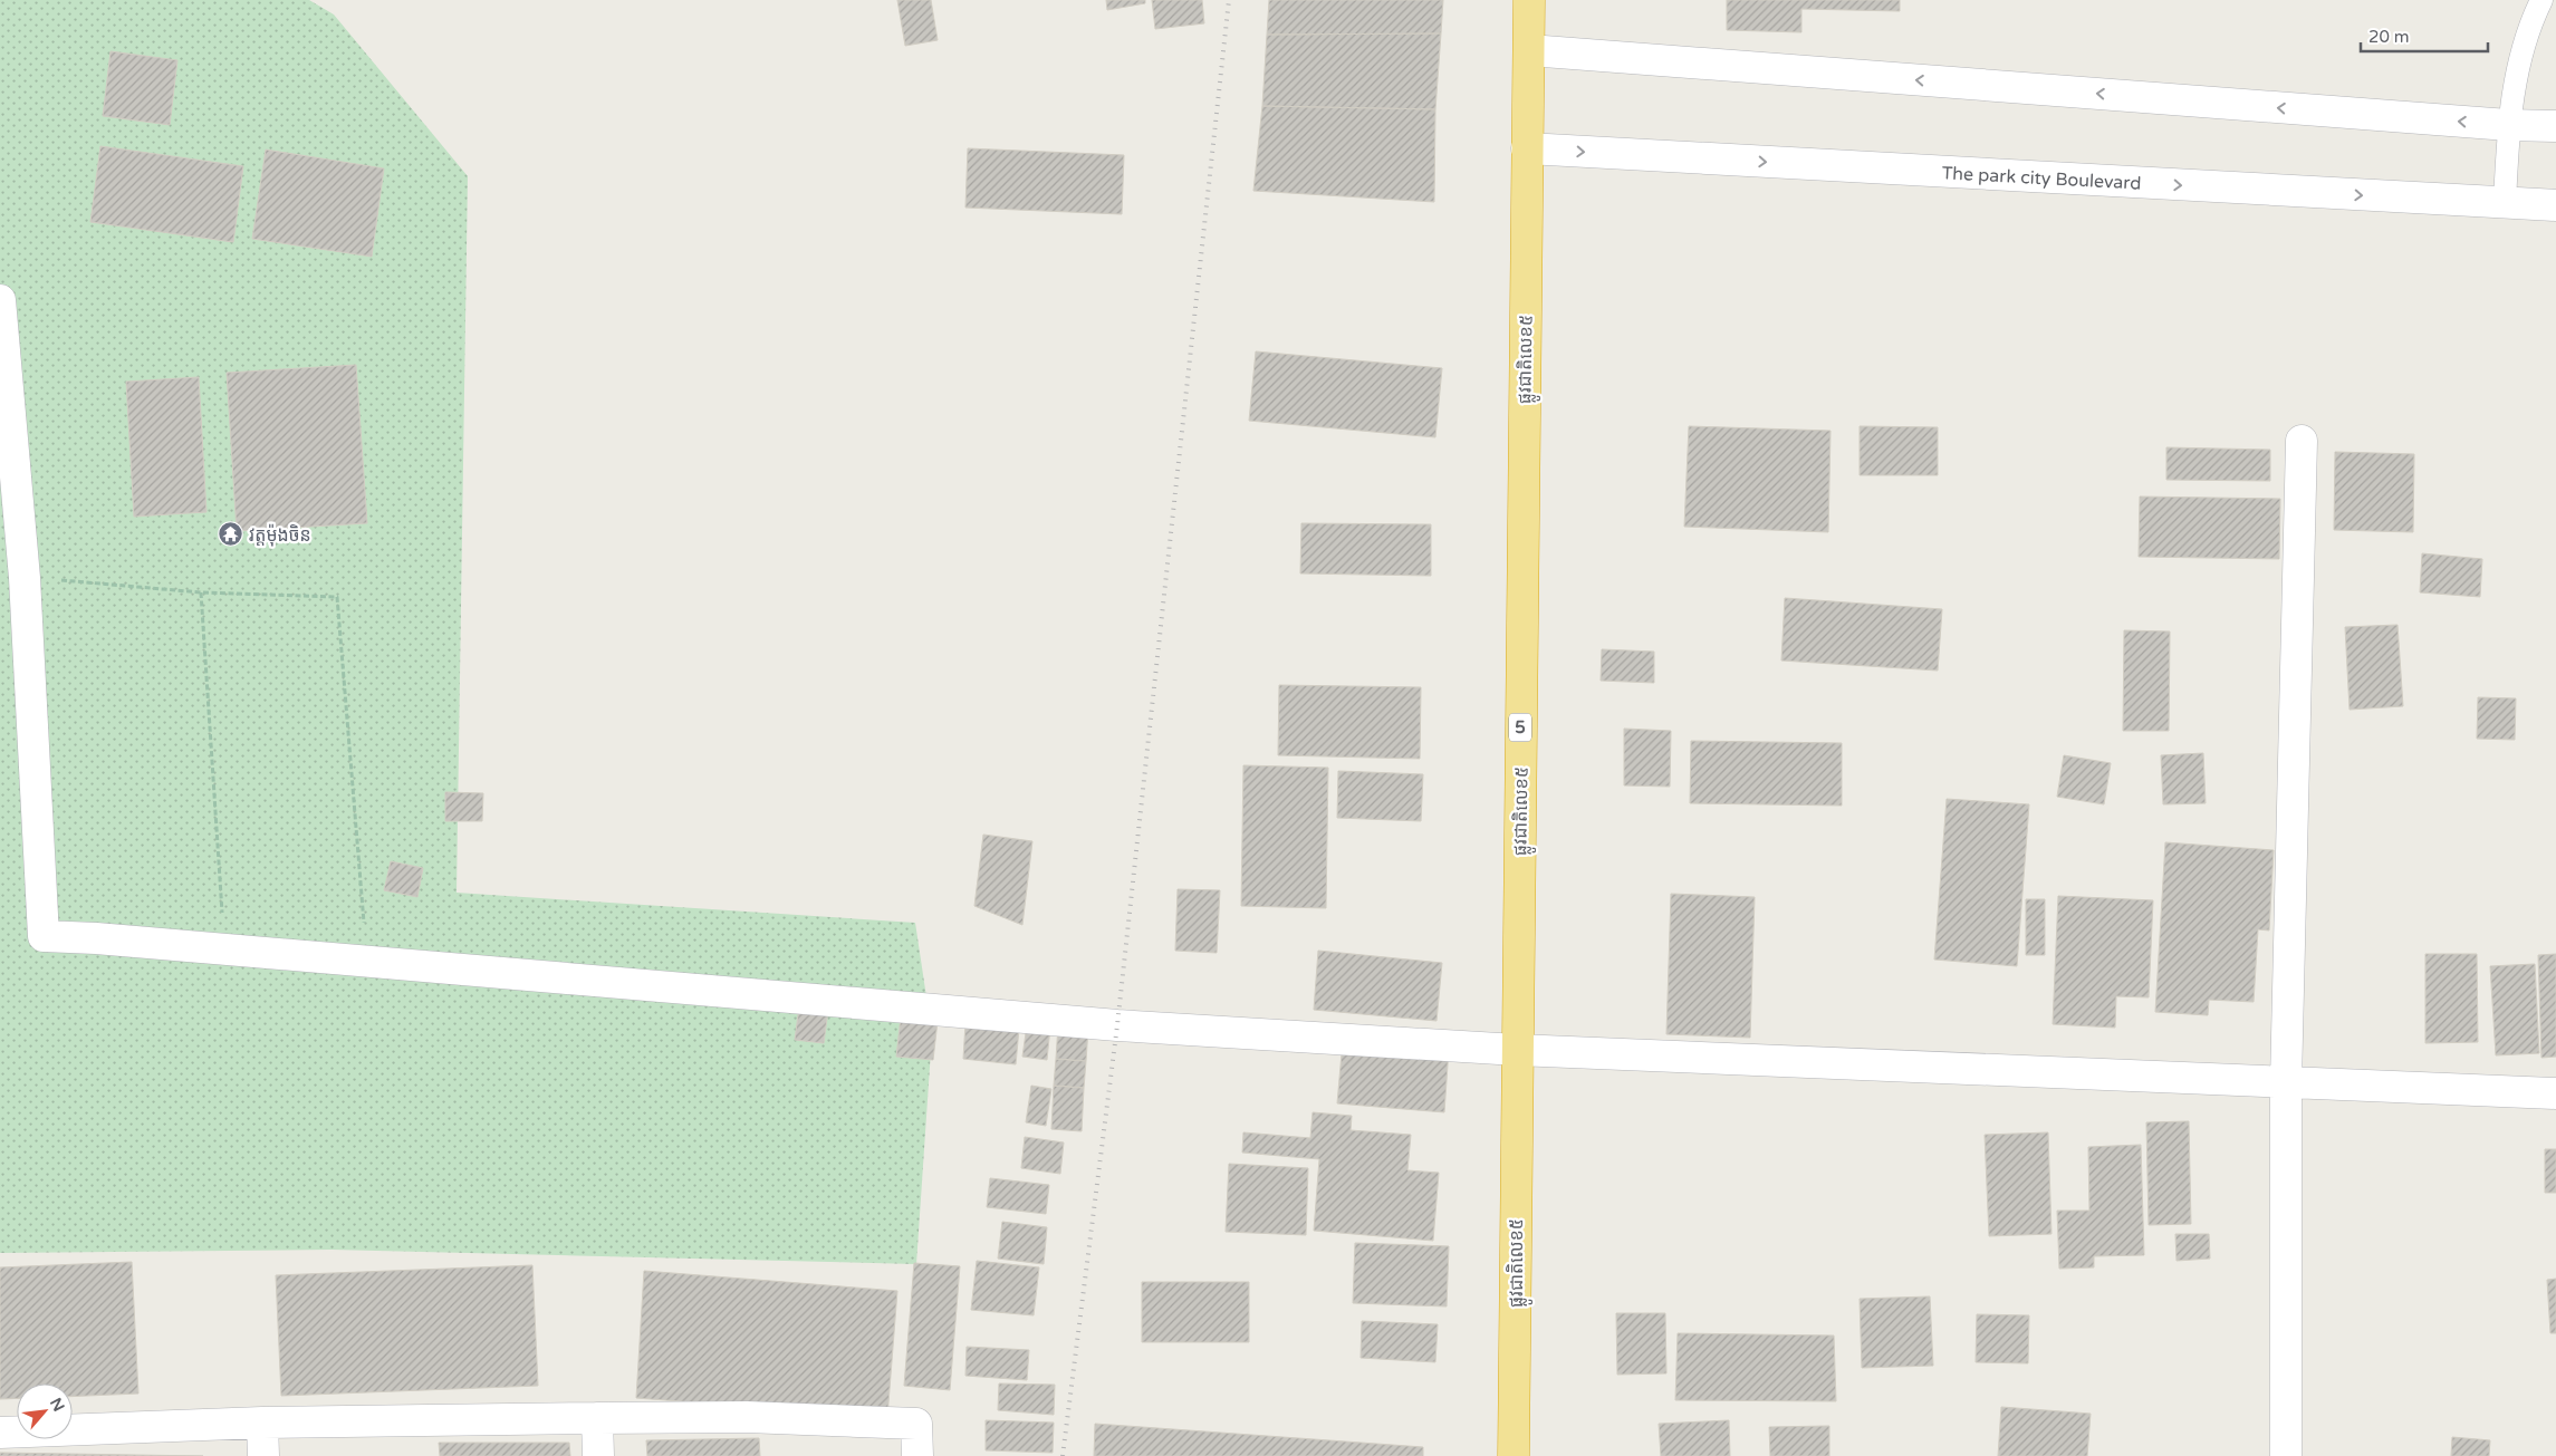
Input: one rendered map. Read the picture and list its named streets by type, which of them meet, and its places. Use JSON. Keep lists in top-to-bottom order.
{
  "streets": {
    "highway": ["ផ្លូវជាតិលេខ៥", "5"],
    "street": ["The park city Boulevard"]
  },
  "crossings": [
    ["The park city Boulevard", "ផ្លូវជាតិលេខ៥"]
  ],
  "places": {
    "temple": ["វត្តម៉ុងចិន"]
  },
  "scale_bar": "20 m",
  "north": "top right"
}
